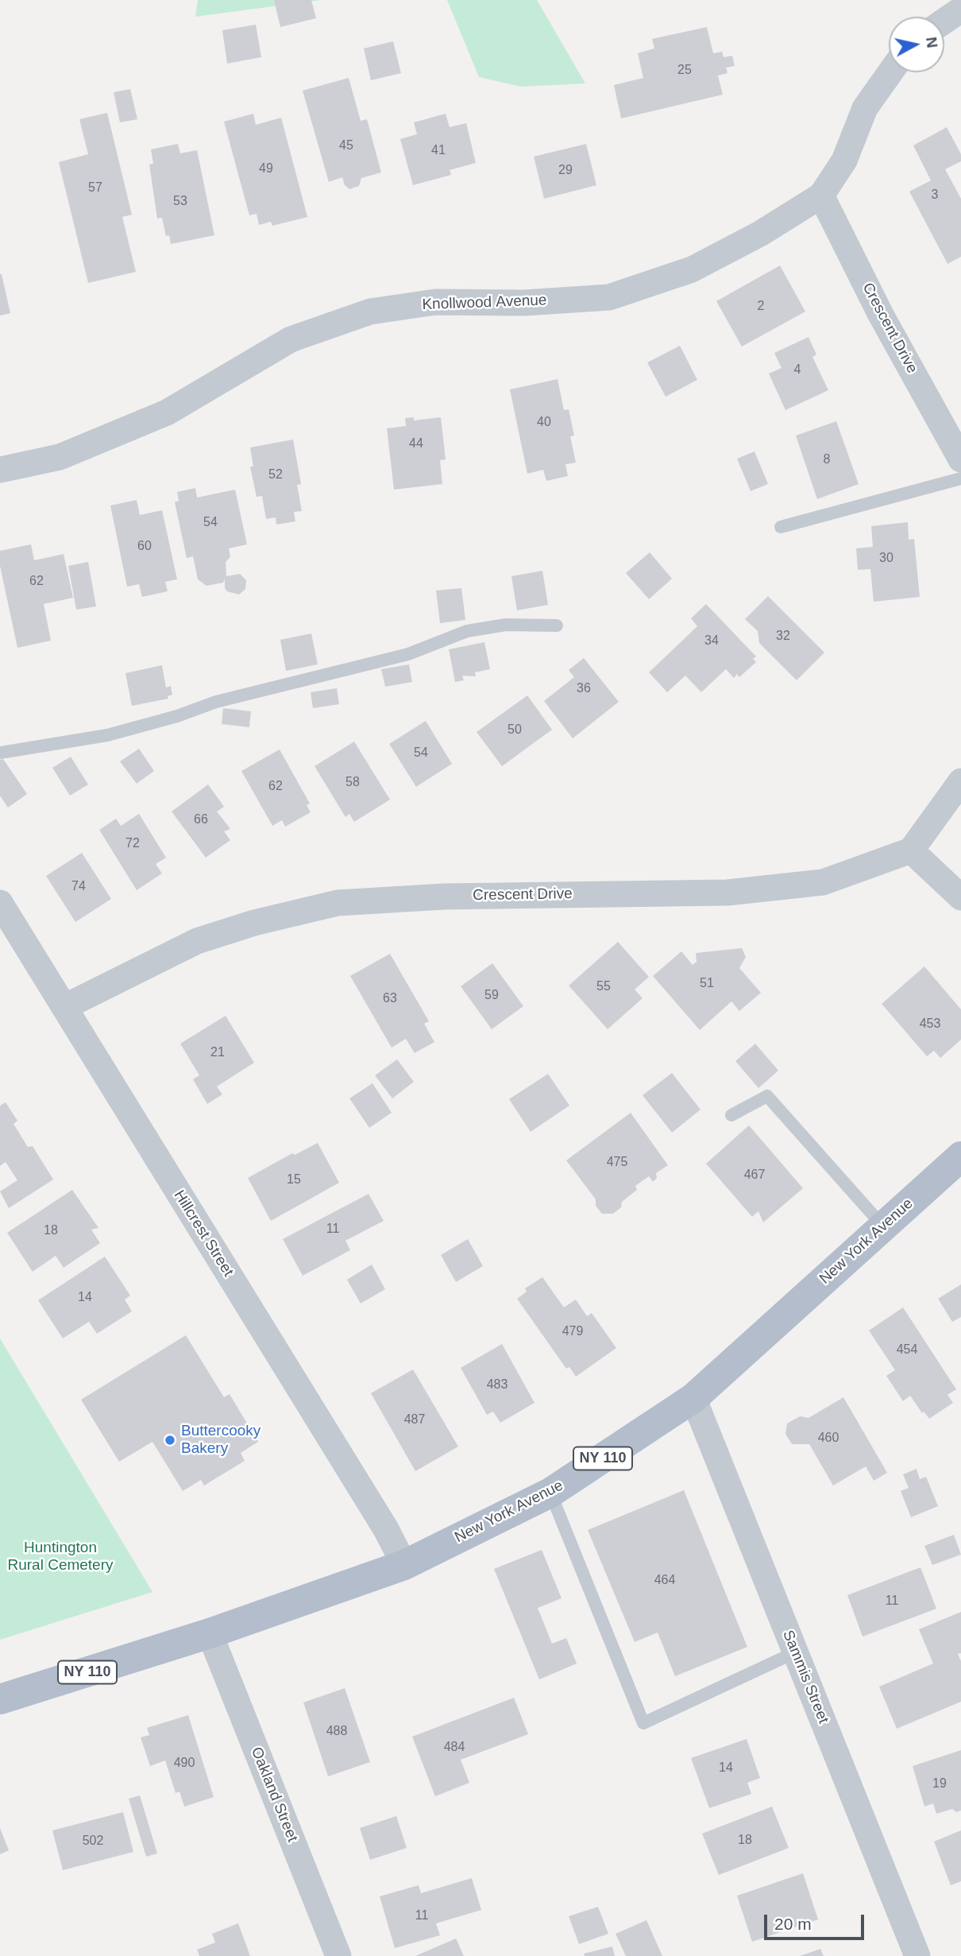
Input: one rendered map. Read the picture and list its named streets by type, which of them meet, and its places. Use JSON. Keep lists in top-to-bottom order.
{
  "streets": {
    "main road": ["New York Avenue", "NY 110"],
    "street": [
      "Knollwood Avenue",
      "Crescent Drive",
      "Hillcrest Street",
      "Sammis Street",
      "Oakland Street"
    ]
  },
  "crossings": [
    ["Knollwood Avenue", "Crescent Drive"],
    ["Crescent Drive", "Hillcrest Street"],
    ["Hillcrest Street", "New York Avenue"],
    ["New York Avenue", "Sammis Street"],
    ["New York Avenue", "Oakland Street"]
  ],
  "parks": ["Huntington Rural Cemetery"],
  "places": ["Buttercooky Bakery"],
  "house_numbers": [
    "25",
    "45",
    "41",
    "49",
    "29",
    "57",
    "3",
    "53",
    "2",
    "4",
    "40",
    "44",
    "8",
    "52",
    "54",
    "60",
    "30",
    "62",
    "32",
    "34",
    "36",
    "50",
    "54",
    "58",
    "62",
    "66",
    "72",
    "74",
    "51",
    "55",
    "59",
    "63",
    "453",
    "21",
    "475",
    "467",
    "15",
    "11",
    "18",
    "14",
    "479",
    "454",
    "483",
    "487",
    "460",
    "464",
    "11",
    "488",
    "484",
    "490",
    "14",
    "19",
    "18",
    "502",
    "11"
  ],
  "scale_bar": "20 m",
  "north": "right"
}
